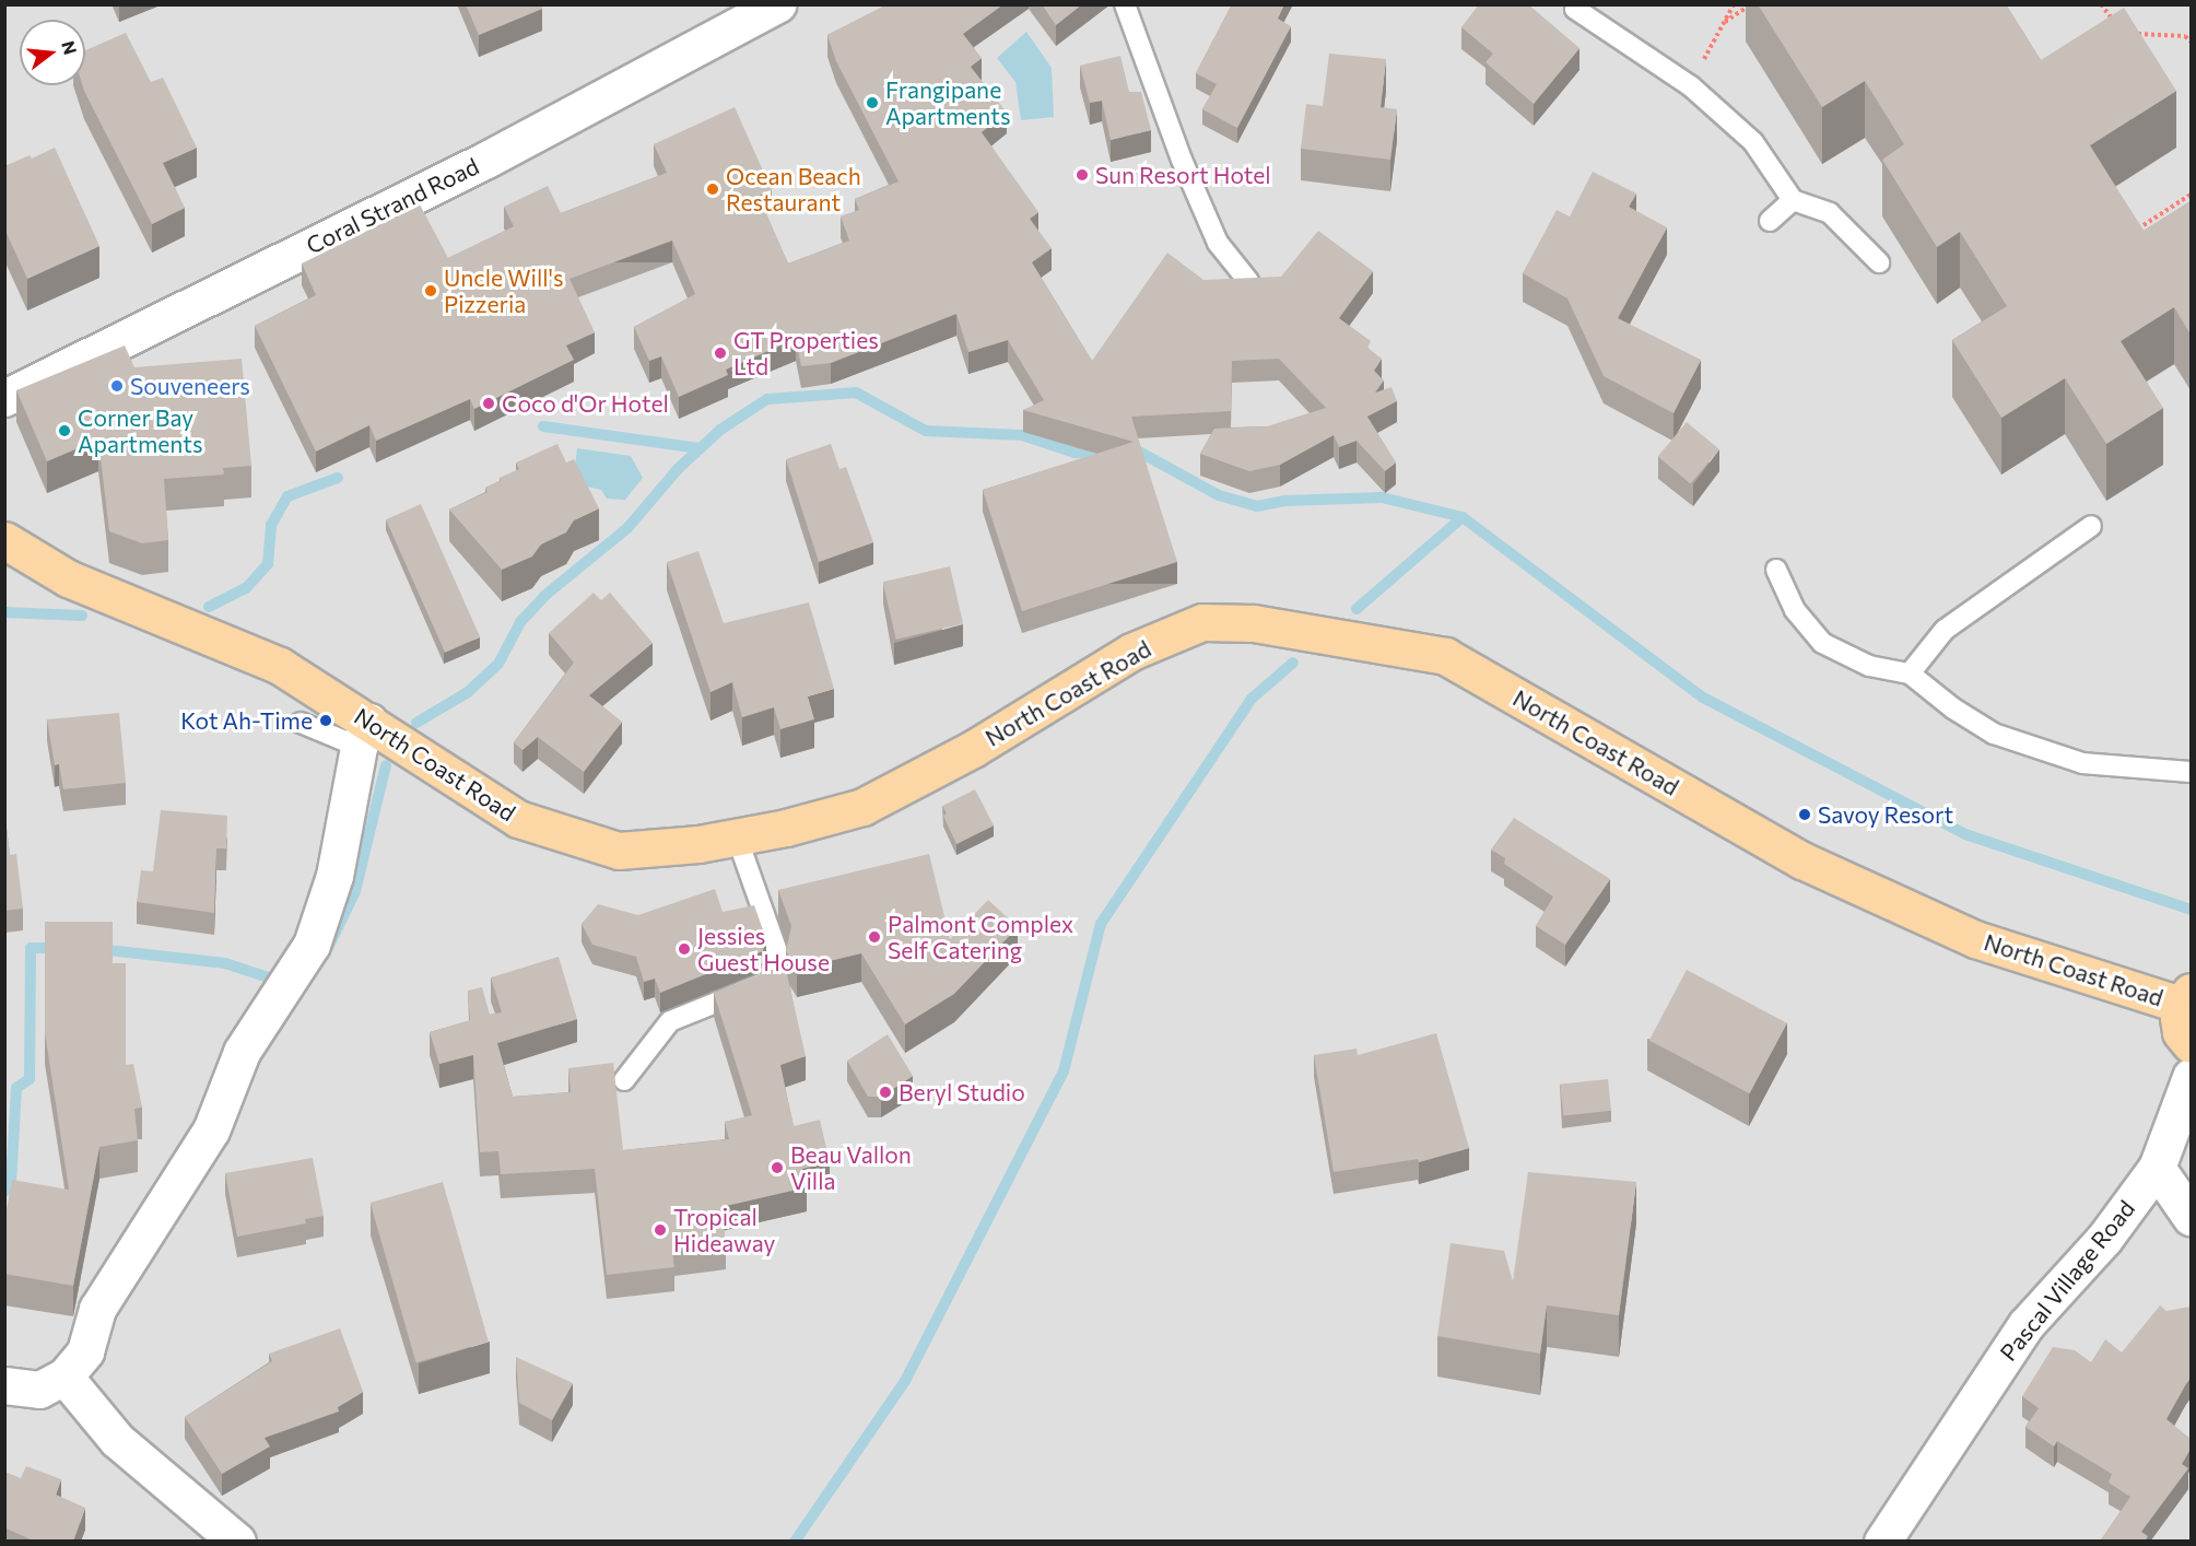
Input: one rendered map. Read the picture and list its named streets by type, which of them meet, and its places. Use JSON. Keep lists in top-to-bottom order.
{
  "streets": {
    "main road": ["North Coast Road"],
    "street": ["Coral Strand Road", "Pascal Village Road"]
  },
  "places": [
    "Frangipane Apartments",
    "Sun Resort Hotel",
    "Ocean Beach Restaurant",
    "Uncle Will's Pizzeria",
    "GT Properties Ltd",
    "Souveneers",
    "Coco d'Or Hotel",
    "Corner Bay Apartments",
    "Kot Ah-Time",
    "Savoy Resort",
    "Palmont Complex Self Catering",
    "Jessies Guest House",
    "Beryl Studio",
    "Beau Vallon Villa",
    "Tropical Hideaway"
  ],
  "north": "right"
}
